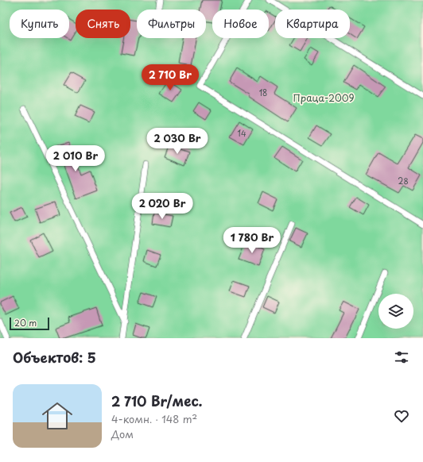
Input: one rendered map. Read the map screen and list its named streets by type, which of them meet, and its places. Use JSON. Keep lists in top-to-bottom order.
{
  "parks": ["Праца-2009"],
  "house_numbers": ["18", "14", "28"],
  "scale_bar": "20 m",
  "page": {
    "chip": [
      "Купить",
      "Снять",
      "Фильтры",
      "Новое",
      "Квартира"
    ],
    "price": [
      "2 710 Br",
      "2 030 Br",
      "2 010 Br",
      "2 020 Br",
      "1 780 Br"
    ],
    "scale": "20 m",
    "heading": "Объектов: 5",
    "list": [
      {
        "name": "2 710 Br/мес.",
        "note": "4-комн. · 148 m² · Дом"
      }
    ]
  }
}
